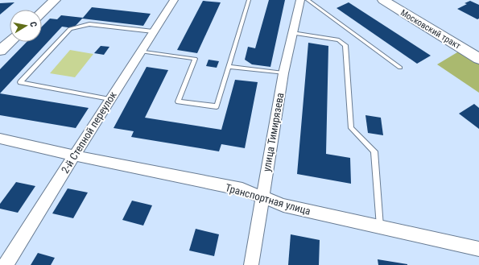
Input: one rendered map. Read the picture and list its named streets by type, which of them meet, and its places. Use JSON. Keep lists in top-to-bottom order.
{
  "streets": {
    "main road": ["Московский тракт"],
    "street": ["2-й Степной переулок", "улица Тимирязева", "Транспортная улица"]
  },
  "crossings": [
    ["2-й Степной переулок", "Транспортная улица"],
    ["улица Тимирязева", "Транспортная улица"]
  ],
  "north": "right"
}
